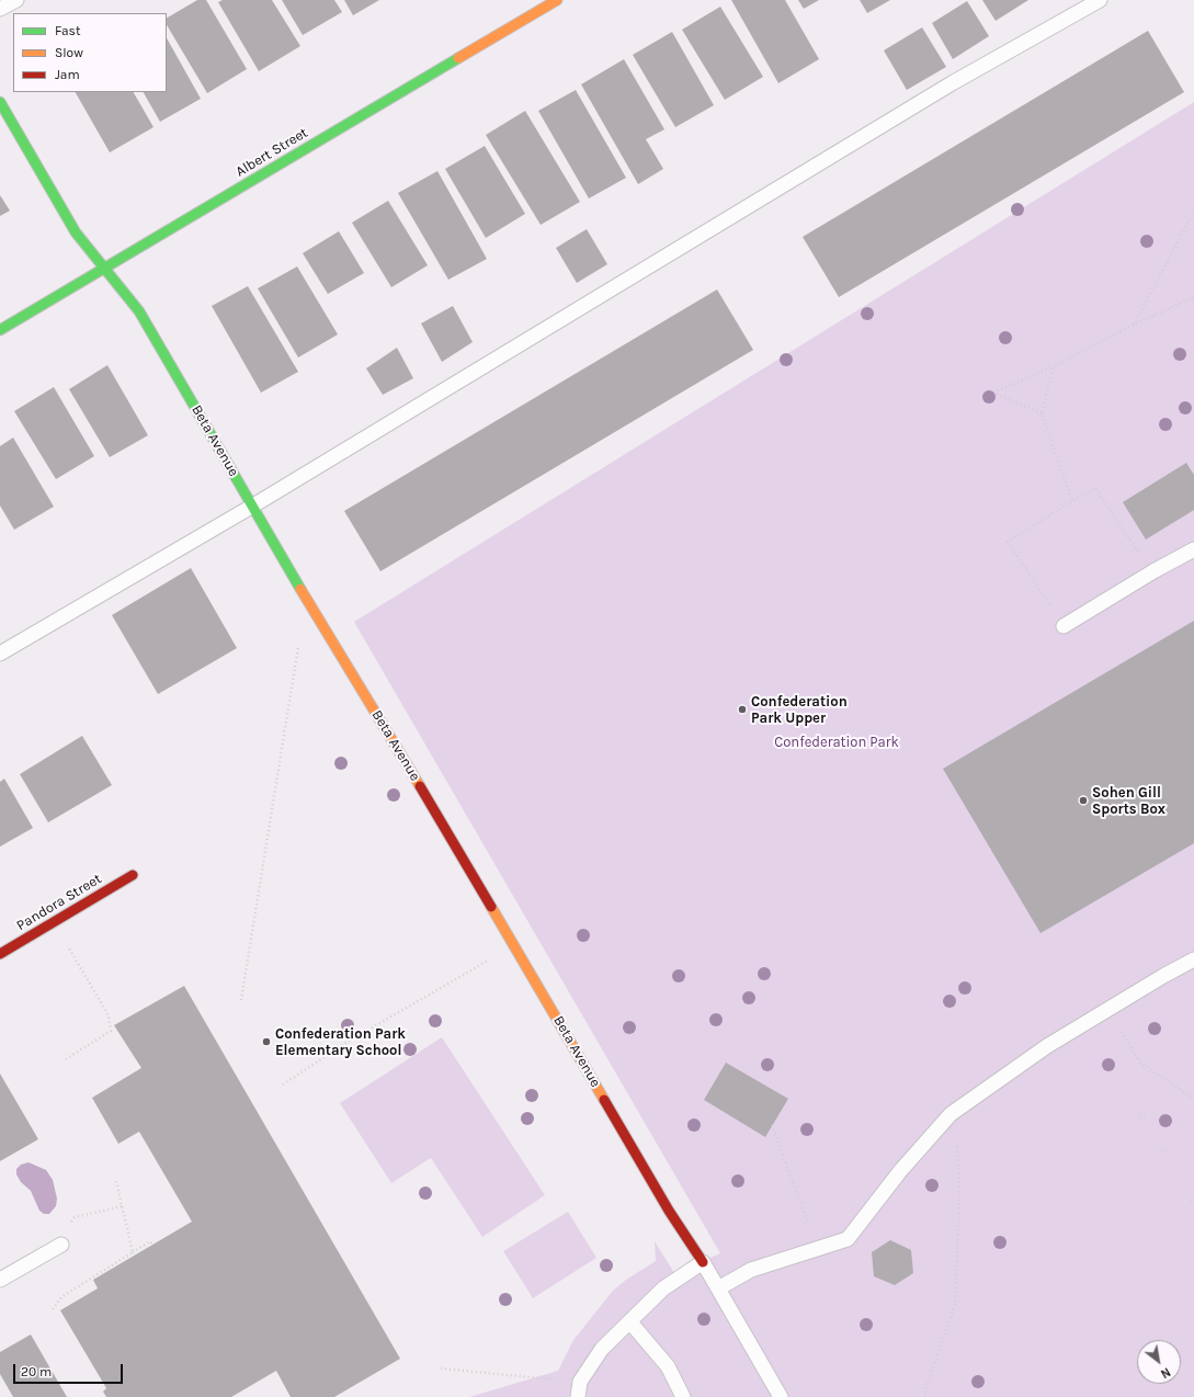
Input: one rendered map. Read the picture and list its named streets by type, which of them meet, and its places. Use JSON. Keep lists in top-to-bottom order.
{
  "streets": {
    "street": ["Albert Street", "Beta Avenue", "Pandora Street"]
  },
  "crossings": [
    ["Albert Street", "Beta Avenue"]
  ],
  "parks": ["Confederation Park"],
  "places": ["Confederation Park Upper", "Sohen Gill Sports Box", "Confederation Park Elementary School"],
  "legend": ["Fast", "Slow", "Jam"],
  "scale_bar": "20 m",
  "north": "bottom right"
}
